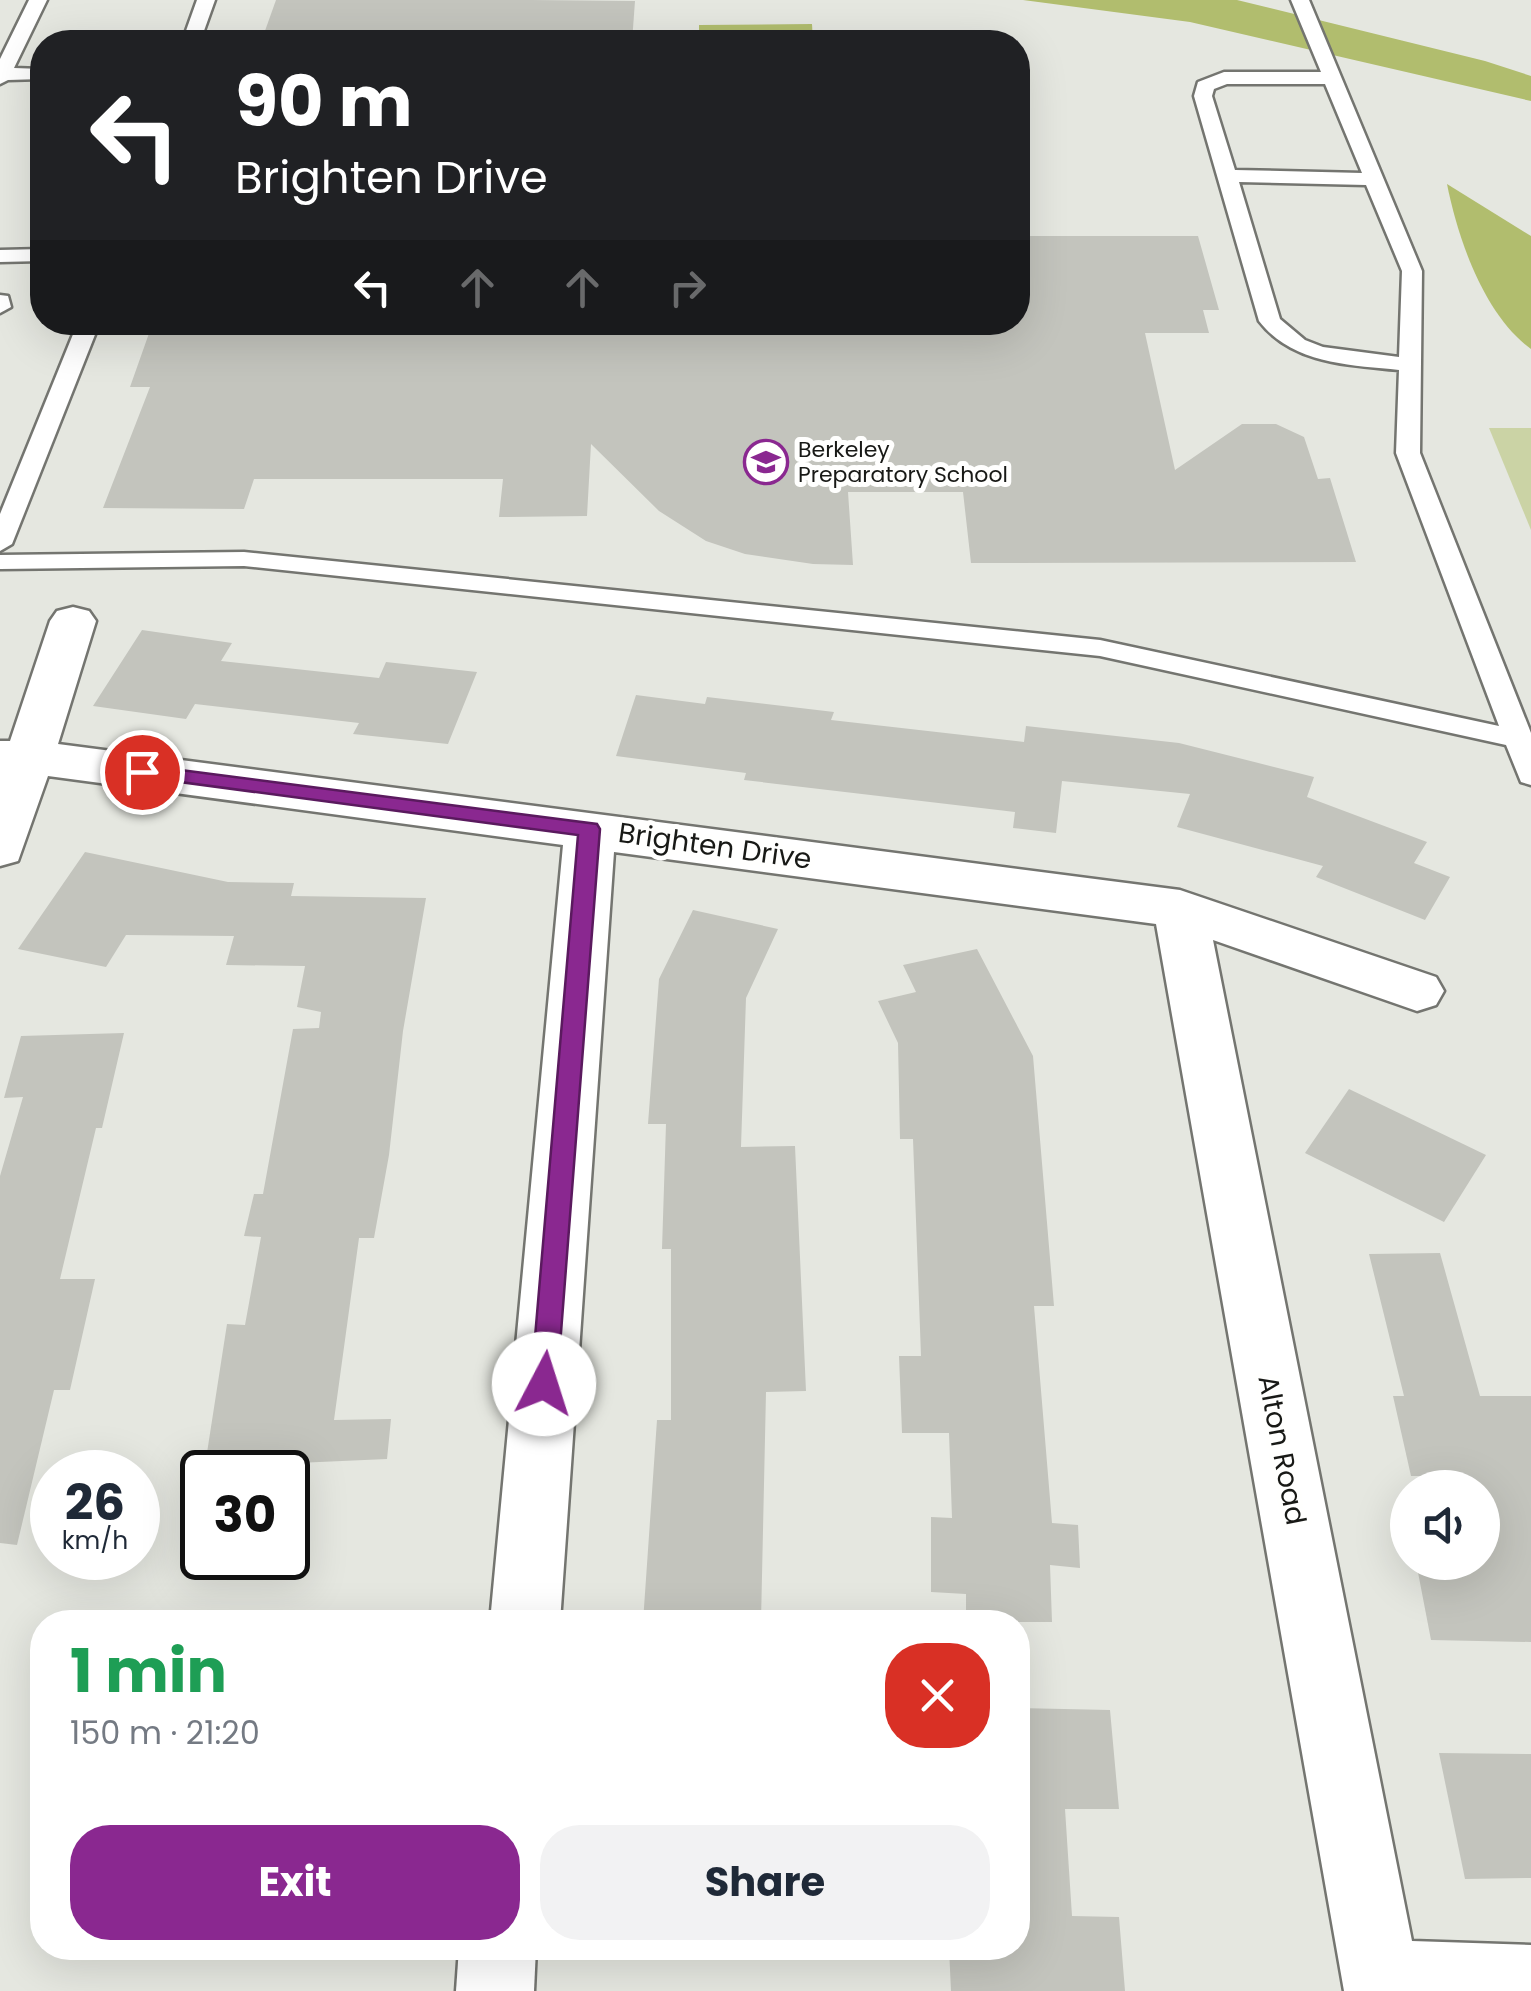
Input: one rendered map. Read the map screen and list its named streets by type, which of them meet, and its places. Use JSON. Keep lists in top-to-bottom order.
{
  "streets": {
    "street": ["Brighten Drive", "Alton Road"]
  },
  "crossings": [
    ["Brighten Drive", "Alton Road"]
  ],
  "places": {
    "school or university": ["Berkeley Preparatory School"]
  },
  "page": {
    "turn": ["90 m", "Brighten Drive"],
    "speed": "26 km/h",
    "limit": "30",
    "heading": ["1 min", "150 m · 21:20"],
    "buttons": ["Exit", "Share"]
  }
}
